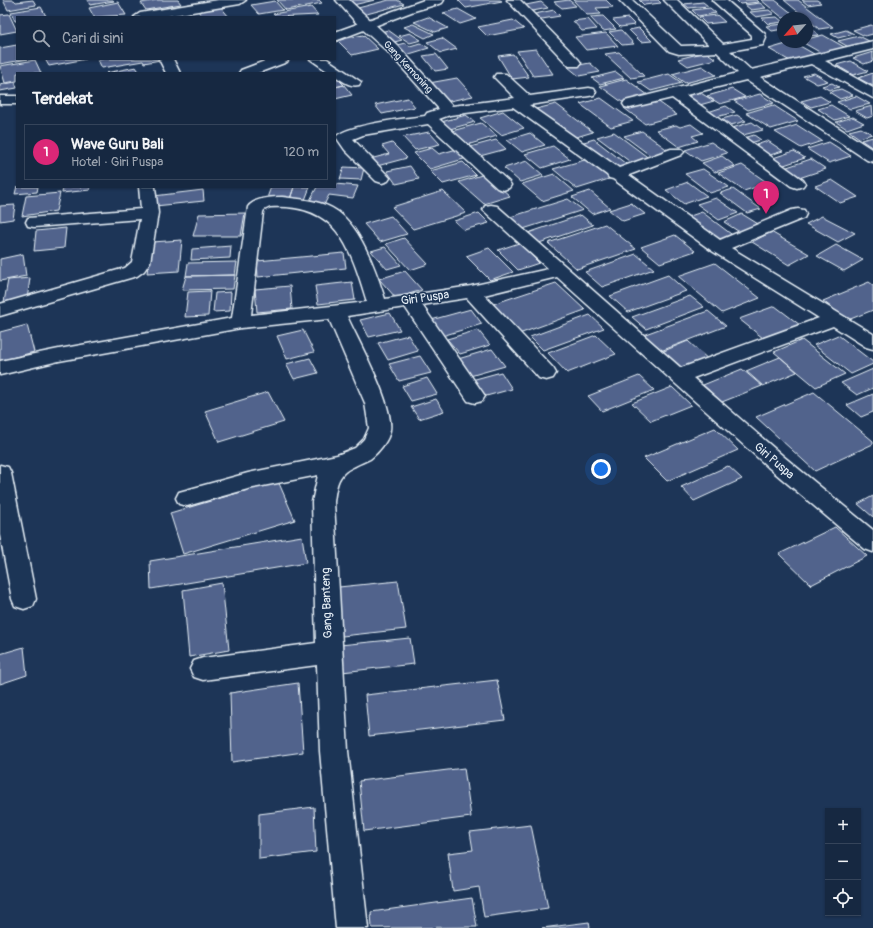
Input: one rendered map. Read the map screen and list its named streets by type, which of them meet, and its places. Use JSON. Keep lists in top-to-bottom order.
{
  "streets": {
    "street": ["Gang Kemoning", "Giri Puspa", "Gang Banteng"]
  },
  "crossings": [
    ["Giri Puspa", "Gang Banteng"]
  ],
  "north": "bottom left",
  "page": {
    "search": "Cari di sini",
    "heading": "Terdekat",
    "list": [
      {
        "mark": "1",
        "name": "Wave Guru Bali",
        "note": "Hotel · Giri Puspa",
        "value": "120 m"
      }
    ],
    "pins": "1",
    "map_buttons": ["+", "−"]
  }
}
